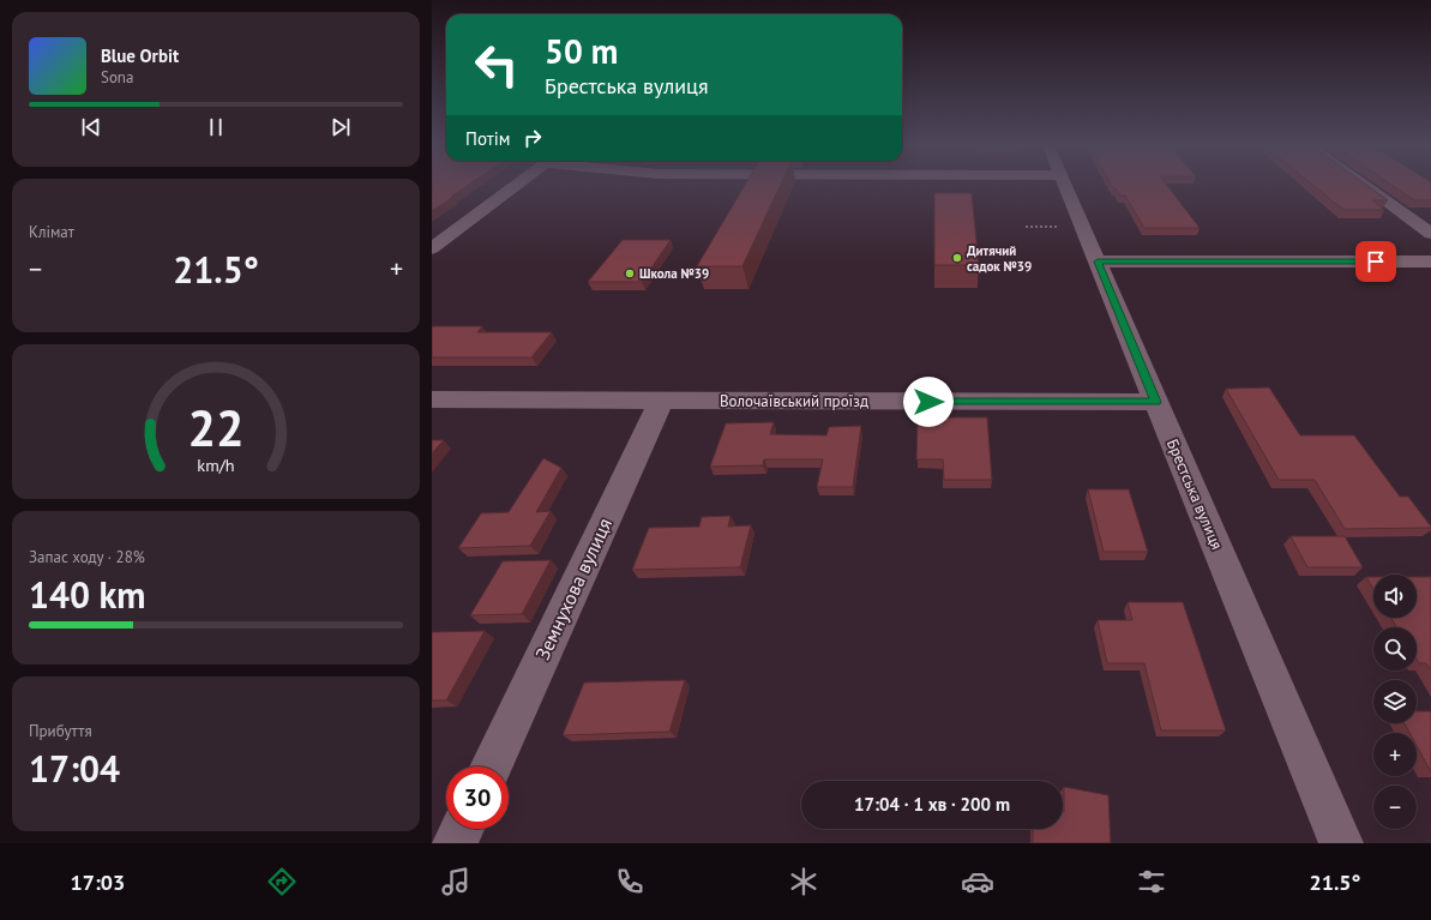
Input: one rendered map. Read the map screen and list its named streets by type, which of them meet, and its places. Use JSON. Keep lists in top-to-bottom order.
{
  "streets": {
    "street": ["Волочаївський проїзд", "Брестська вулиця", "Земнухова вулиця"]
  },
  "crossings": [
    ["Волочаївський проїзд", "Брестська вулиця"],
    ["Волочаївський проїзд", "Земнухова вулиця"]
  ],
  "places": ["Дитячий садок №39", "Школа №39"],
  "page": {
    "turn": ["50 m", "Брестська вулиця"],
    "song": ["Blue Orbit", "Sona"],
    "then": "Потім",
    "tile": [
      "Клімат",
      ["Запас ходу · 28%", "140 km"],
      ["Прибуття", "17:04"]
    ],
    "heat": ["−", "21.5°", "+"],
    "map_buttons": ["+", "−"],
    "limit": "30",
    "trip": "17:04 · 1 хв · 200 m",
    "tabs": ["17:03", "21.5°"],
    "gauge": ["22", "km/h"]
  }
}
